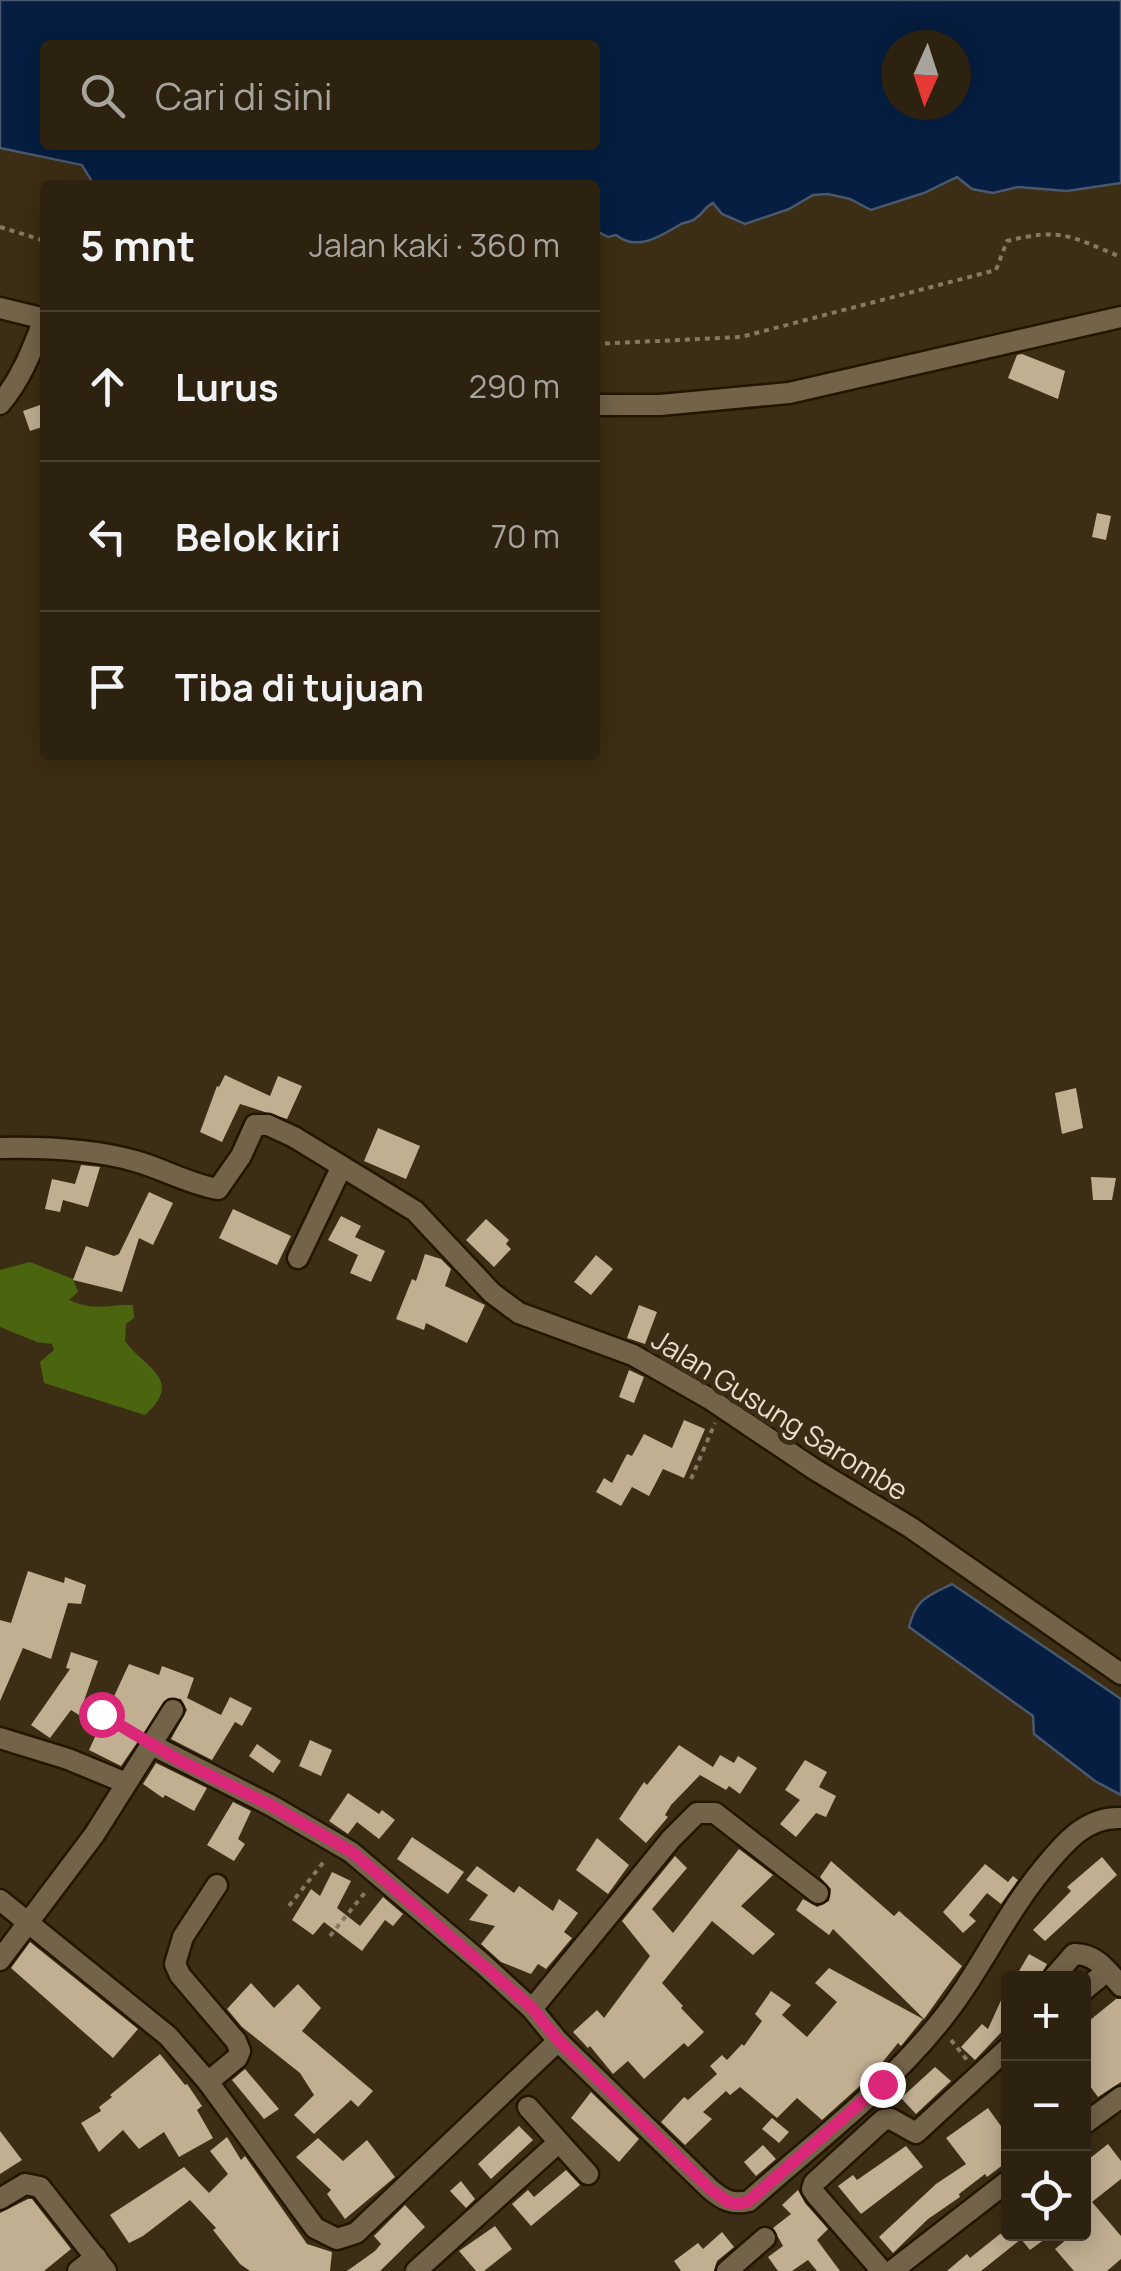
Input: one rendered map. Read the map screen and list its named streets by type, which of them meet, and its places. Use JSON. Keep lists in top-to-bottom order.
{
  "streets": {
    "street": ["Jalan Gusung Sarombe"]
  },
  "north": "bottom",
  "page": {
    "search": "Cari di sini",
    "heading": ["5 mnt", "Jalan kaki · 360 m"],
    "list": [
      ["Lurus", "290 m"],
      ["Belok kiri", "70 m"],
      "Tiba di tujuan"
    ],
    "map_buttons": ["+", "−"]
  }
}
